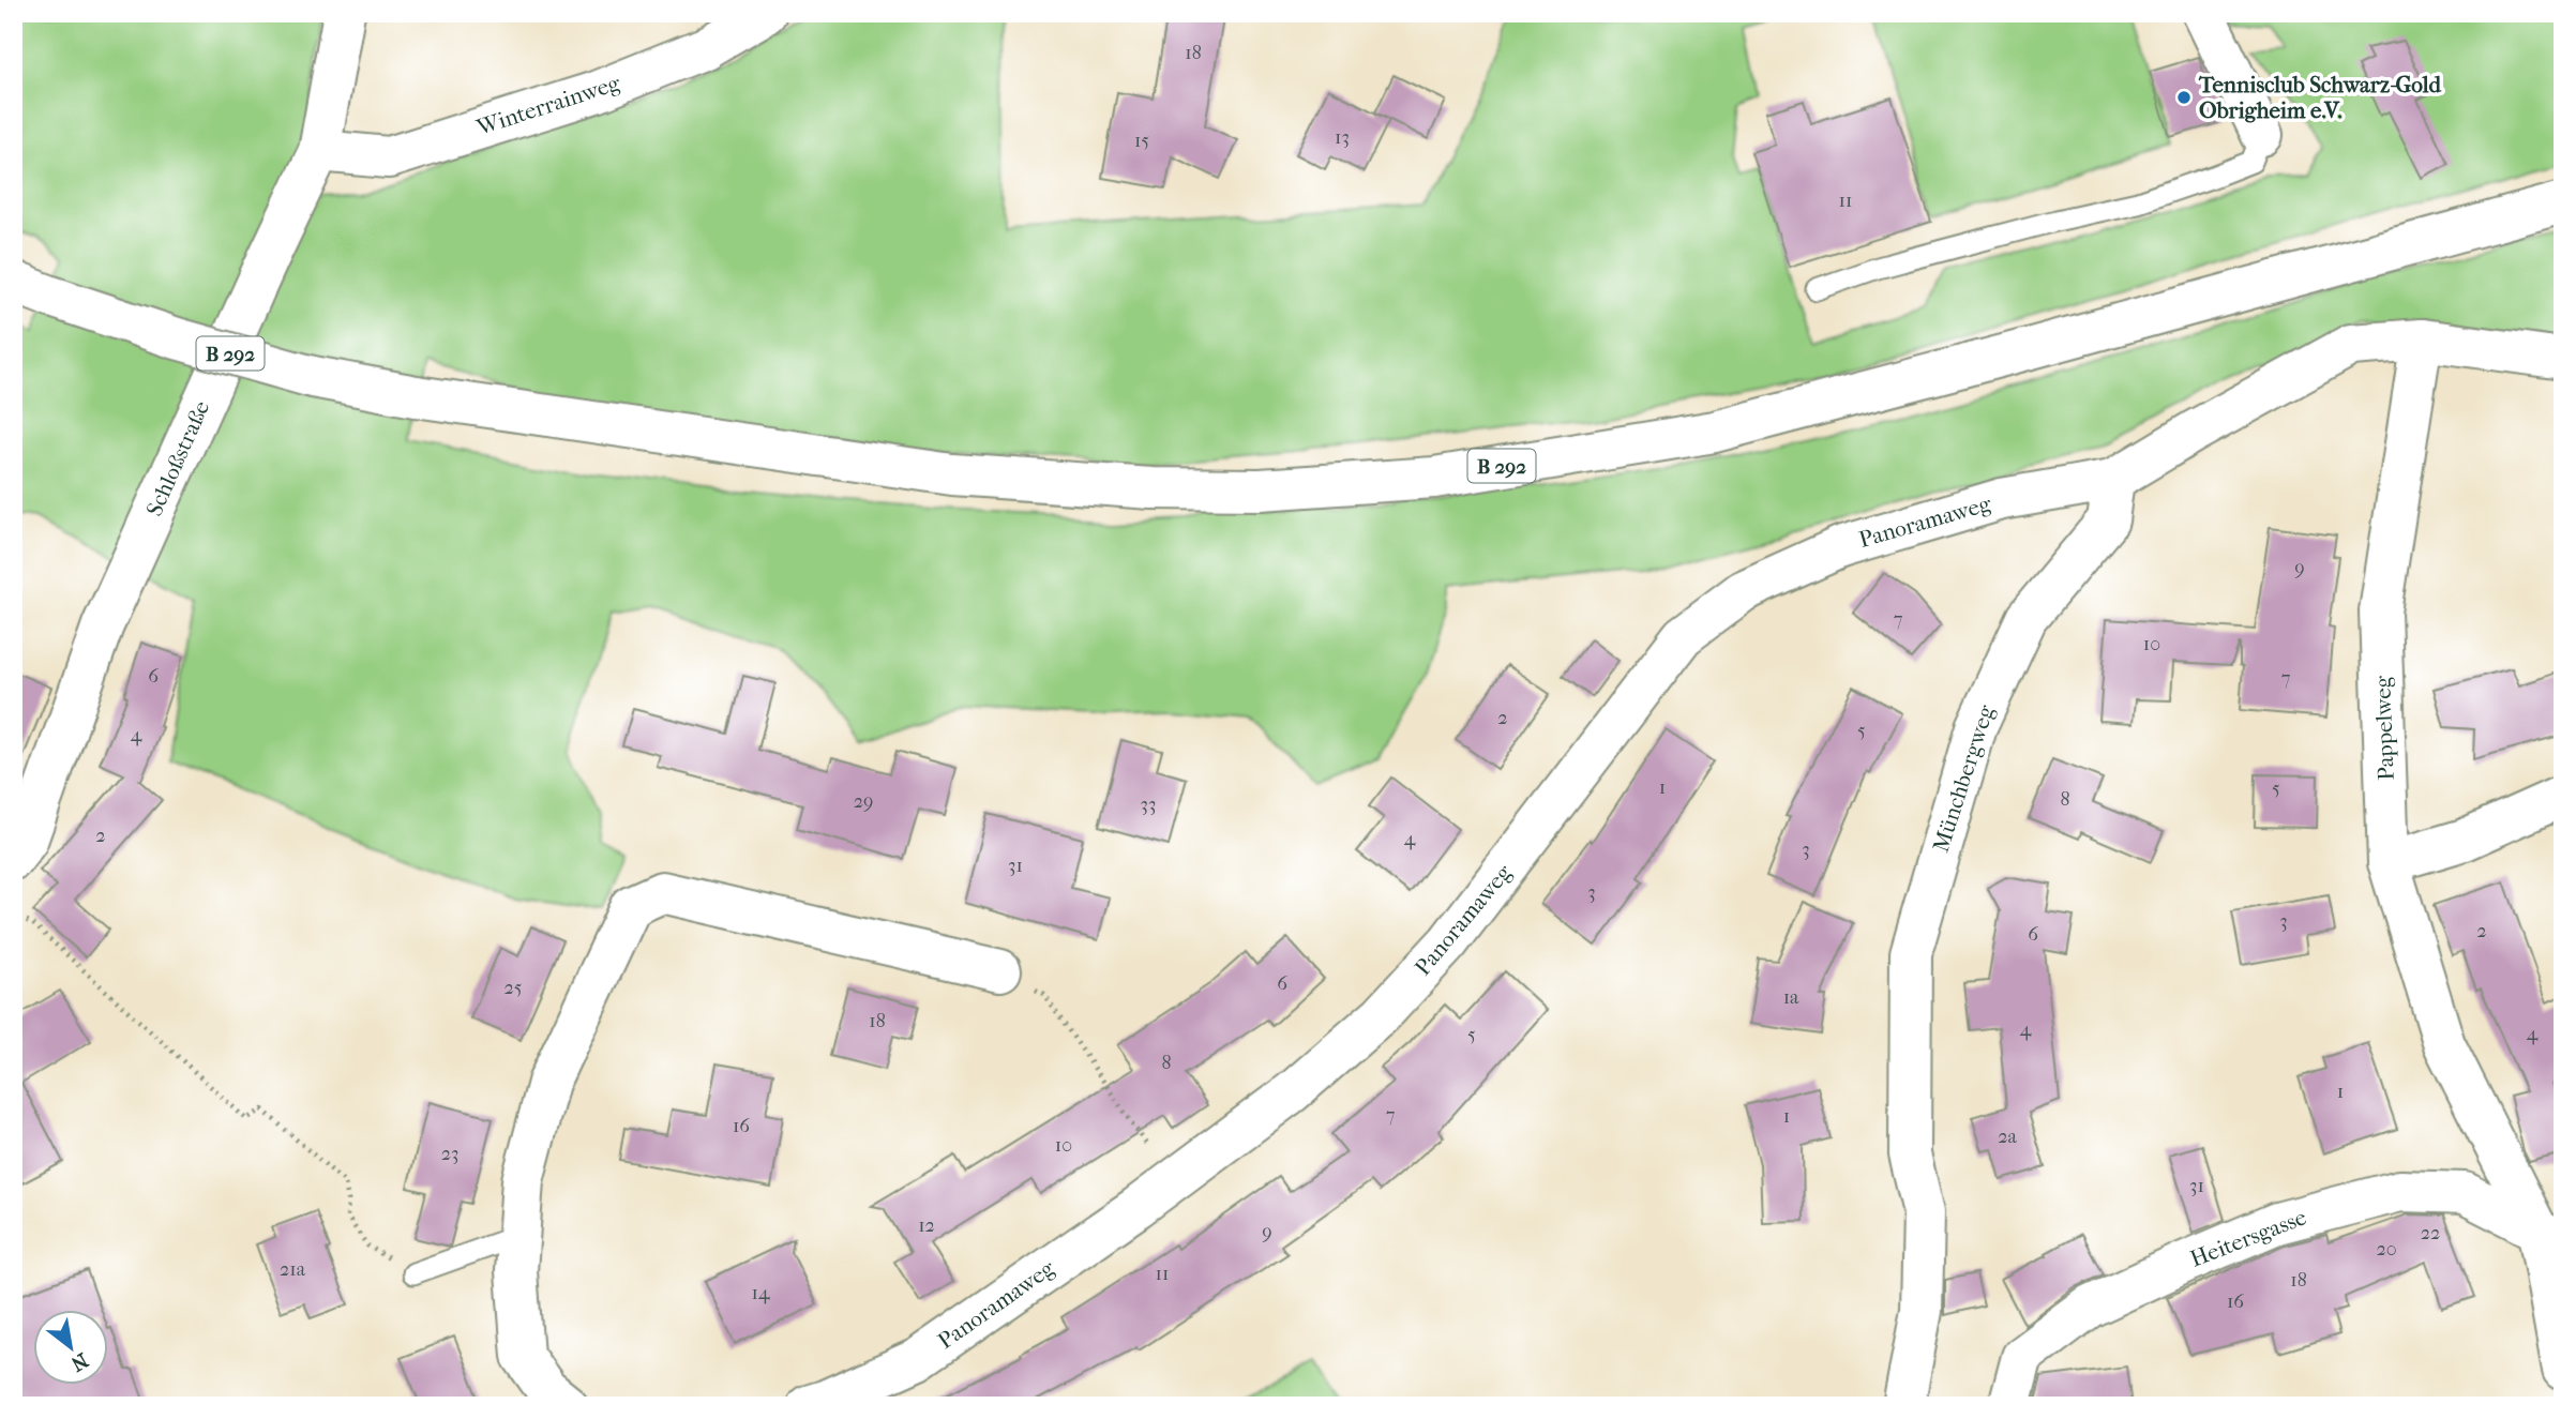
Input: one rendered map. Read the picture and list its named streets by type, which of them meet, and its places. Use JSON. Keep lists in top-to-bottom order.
{
  "streets": {
    "main road": [
      "Winterrainweg",
      "B 292",
      "Schloßstraße",
      "Panoramaweg",
      "Pappelweg",
      "Münchbergweg",
      "Heitersgasse"
    ]
  },
  "crossings": [
    ["Winterrainweg", "Schloßstraße"],
    ["Panoramaweg", "Münchbergweg"],
    ["Pappelweg", "Heitersgasse"]
  ],
  "places": ["Tennisclub Schwarz-Gold Obrigheim e.V."],
  "house_numbers": [
    "18",
    "13",
    "15",
    "11",
    "9",
    "7",
    "10",
    "6",
    "7",
    "2",
    "5",
    "4",
    "1",
    "5",
    "8",
    "29",
    "33",
    "2",
    "4",
    "3",
    "31",
    "3",
    "3",
    "2",
    "6",
    "6",
    "25",
    "1a",
    "18",
    "4",
    "4",
    "5",
    "8",
    "1",
    "7",
    "1",
    "16",
    "2a",
    "10",
    "23",
    "31",
    "12",
    "9",
    "22",
    "20",
    "21a",
    "11",
    "18",
    "14",
    "16"
  ],
  "north": "bottom right"
}
